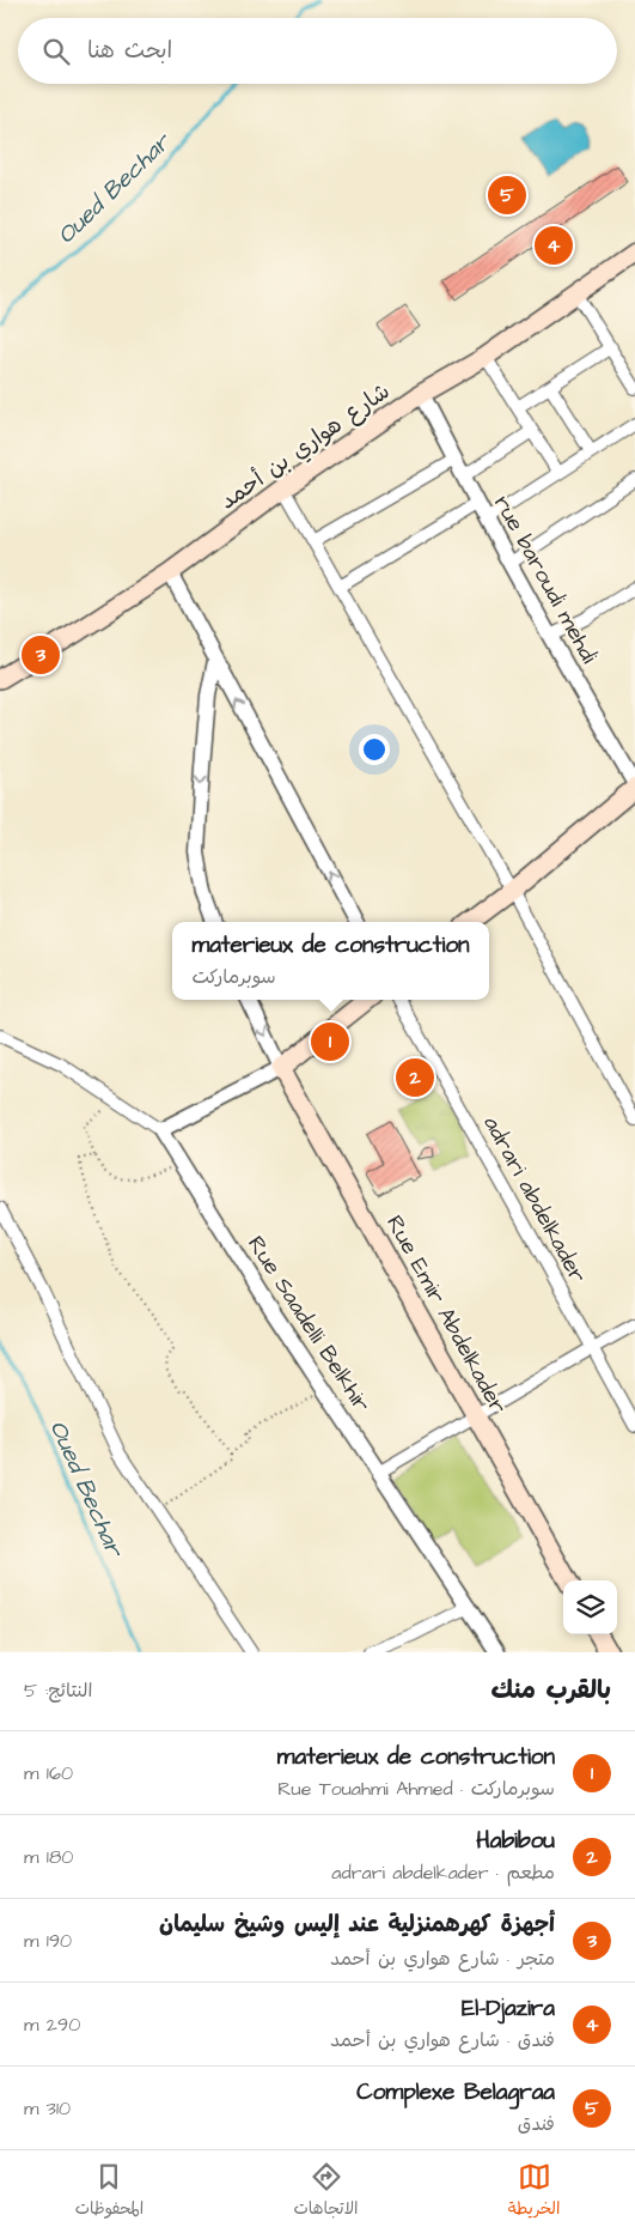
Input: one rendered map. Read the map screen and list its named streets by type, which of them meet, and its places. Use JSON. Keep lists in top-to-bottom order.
{
  "streets": {
    "main road": ["شارع هواري بن أحمد", "Rue Emir Abdelkader"],
    "street": ["rue baroudi mehdi", "adrari abdelkader", "Rue Saadelli Belkhir"]
  },
  "crossings": [
    ["شارع هواري بن أحمد", "rue baroudi mehdi"]
  ],
  "water": ["Oued Bechar"],
  "page": {
    "search": "ابحث هنا",
    "pins": [
      "5",
      "4",
      "3",
      "1",
      "2"
    ],
    "popup": ["materieux de construction", "سوبرماركت"],
    "heading": ["بالقرب منك", "النتائج: 5"],
    "list": [
      {
        "mark": "1",
        "name": "materieux de construction",
        "note": "سوبرماركت · Rue Touahmi Ahmed",
        "value": "160 m"
      },
      {
        "mark": "2",
        "name": "Habibou",
        "note": "مطعم · adrari abdelkader",
        "value": "180 m"
      },
      {
        "mark": "3",
        "name": "أجهزة كهرهمنزلية عند إليس وشيخ سليمان",
        "note": "متجر · شارع هواري بن أحمد",
        "value": "190 m"
      },
      {
        "mark": "4",
        "name": "El-Djazira",
        "note": "فندق · شارع هواري بن أحمد",
        "value": "290 m"
      },
      {
        "mark": "5",
        "name": "Complexe Belagraa",
        "note": "فندق",
        "value": "310 m"
      }
    ],
    "nav": ["الخريطة", "الاتجاهات", "المحفوظات"]
  }
}
